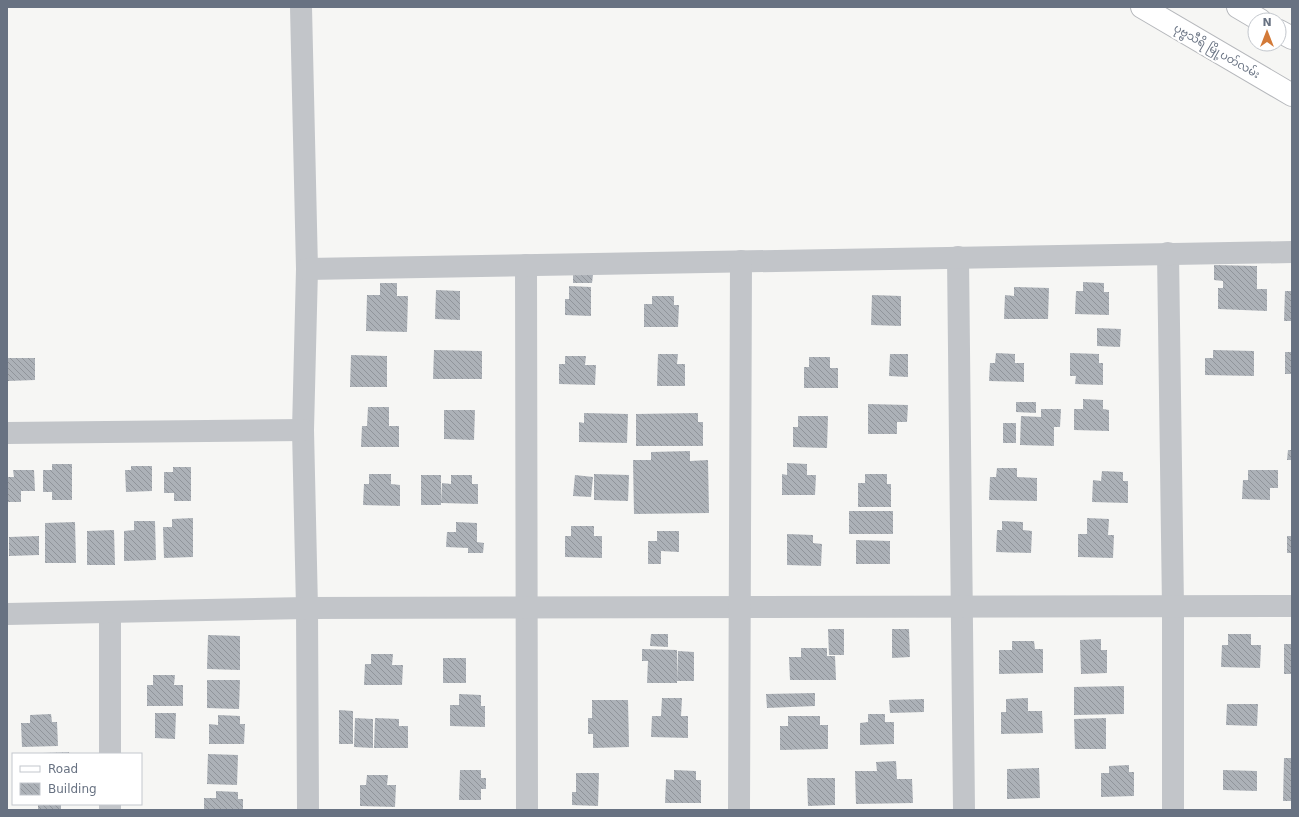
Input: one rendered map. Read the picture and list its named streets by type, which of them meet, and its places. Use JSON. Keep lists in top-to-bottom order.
{
  "streets": {
    "main road": ["ပုဗ္ဗသီရိ မြို့ပတ်လမ်း"]
  },
  "legend": ["Road", "Building"],
  "north": "top"
}
